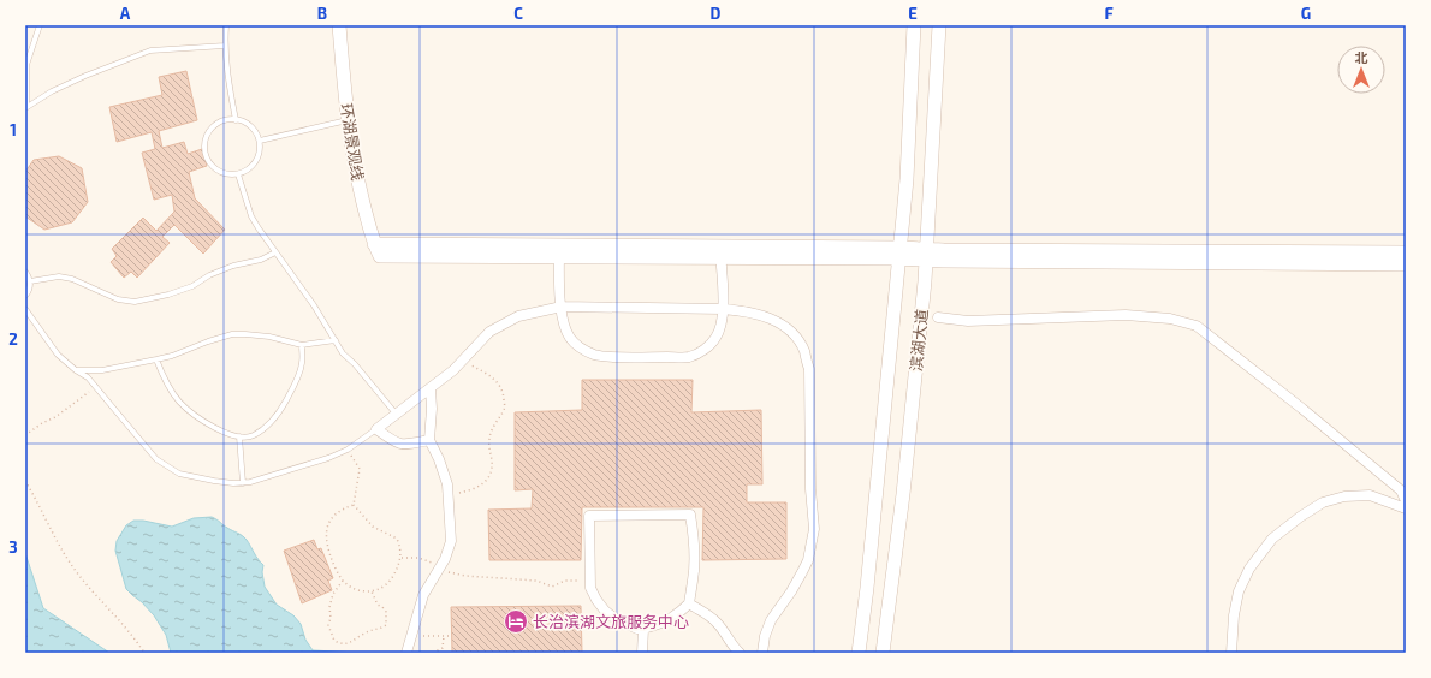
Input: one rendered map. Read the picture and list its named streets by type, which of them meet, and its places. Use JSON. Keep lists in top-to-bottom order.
{
  "streets": {
    "street": ["环湖景观线", "滨湖大道"]
  },
  "places": {
    "hotel": ["长治滨湖文旅服务中心"]
  },
  "north": "top",
  "grid": {
    "columns": [
      "A",
      "B",
      "C",
      "D",
      "E",
      "F",
      "G"
    ],
    "rows": ["1", "2", "3"]
  }
}
